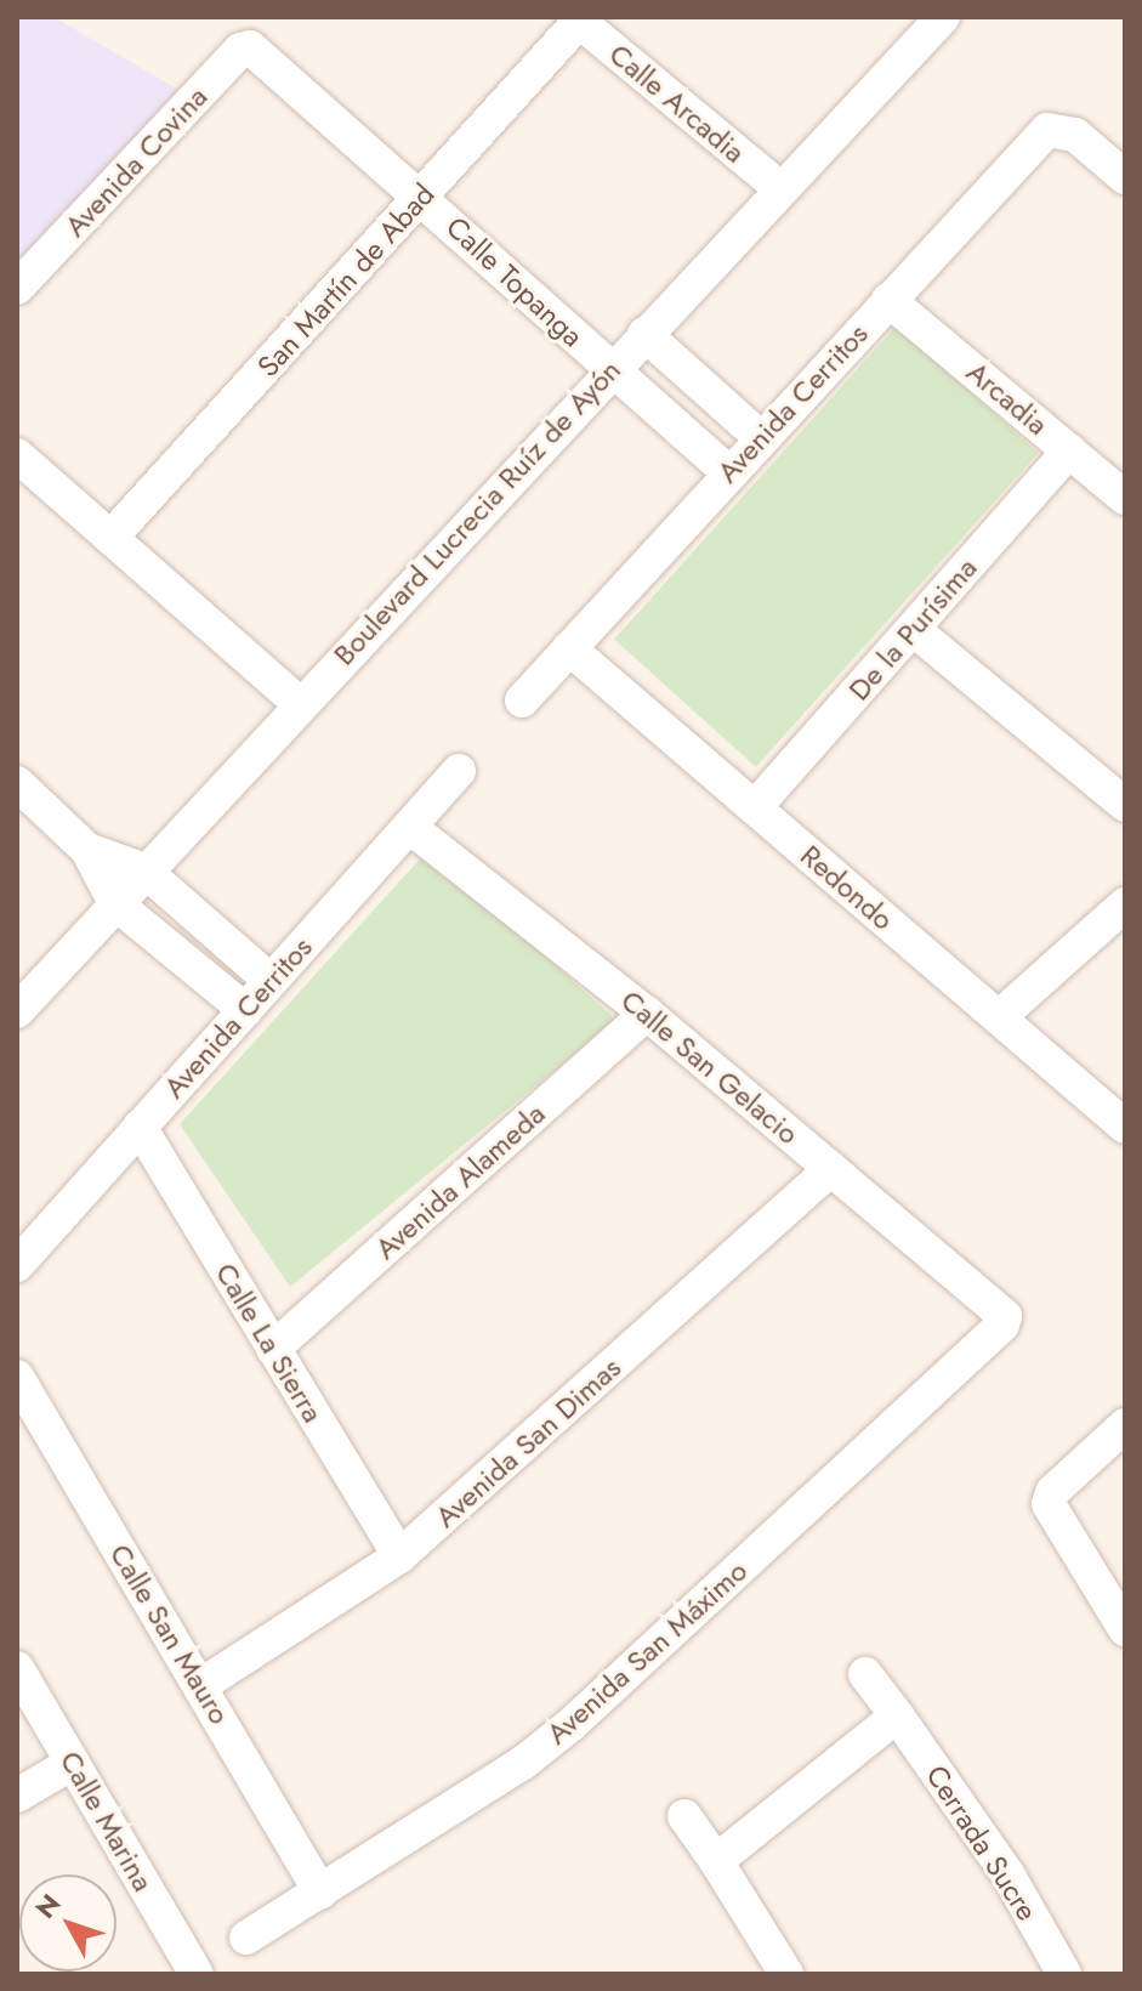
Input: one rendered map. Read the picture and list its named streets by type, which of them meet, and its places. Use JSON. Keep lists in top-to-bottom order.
{
  "streets": {
    "street": [
      "Calle Arcadia",
      "Avenida Covina",
      "San Martín de Abad",
      "Calle Topanga",
      "Arcadia",
      "Avenida Cerritos",
      "Boulevard Lucrecia Ruíz de Ayón",
      "De la Purísima",
      "Redondo",
      "Calle San Gelacio",
      "Avenida Alameda",
      "Calle La Sierra",
      "Avenida San Dimas",
      "Calle San Mauro",
      "Avenida San Máximo",
      "Calle Marina",
      "Cerrada Sucre"
    ]
  },
  "crossings": [
    ["Calle Arcadia", "San Martín de Abad"],
    ["Calle Arcadia", "Boulevard Lucrecia Ruíz de Ayón"],
    ["Avenida Covina", "Calle Topanga"],
    ["San Martín de Abad", "Calle Topanga"],
    ["Calle Topanga", "Avenida Cerritos"],
    ["Calle Topanga", "Boulevard Lucrecia Ruíz de Ayón"],
    ["Arcadia", "Avenida Cerritos"],
    ["Arcadia", "De la Purísima"],
    ["Avenida Cerritos", "Redondo"],
    ["Avenida Cerritos", "Calle San Gelacio"],
    ["Avenida Cerritos", "Calle La Sierra"],
    ["De la Purísima", "Redondo"],
    ["Calle San Gelacio", "Avenida Alameda"],
    ["Calle San Gelacio", "Avenida San Dimas"],
    ["Calle San Gelacio", "Avenida San Máximo"],
    ["Avenida Alameda", "Calle La Sierra"],
    ["Calle La Sierra", "Avenida San Dimas"],
    ["Avenida San Dimas", "Calle San Mauro"],
    ["Calle San Mauro", "Avenida San Máximo"]
  ],
  "north": "top left"
}
